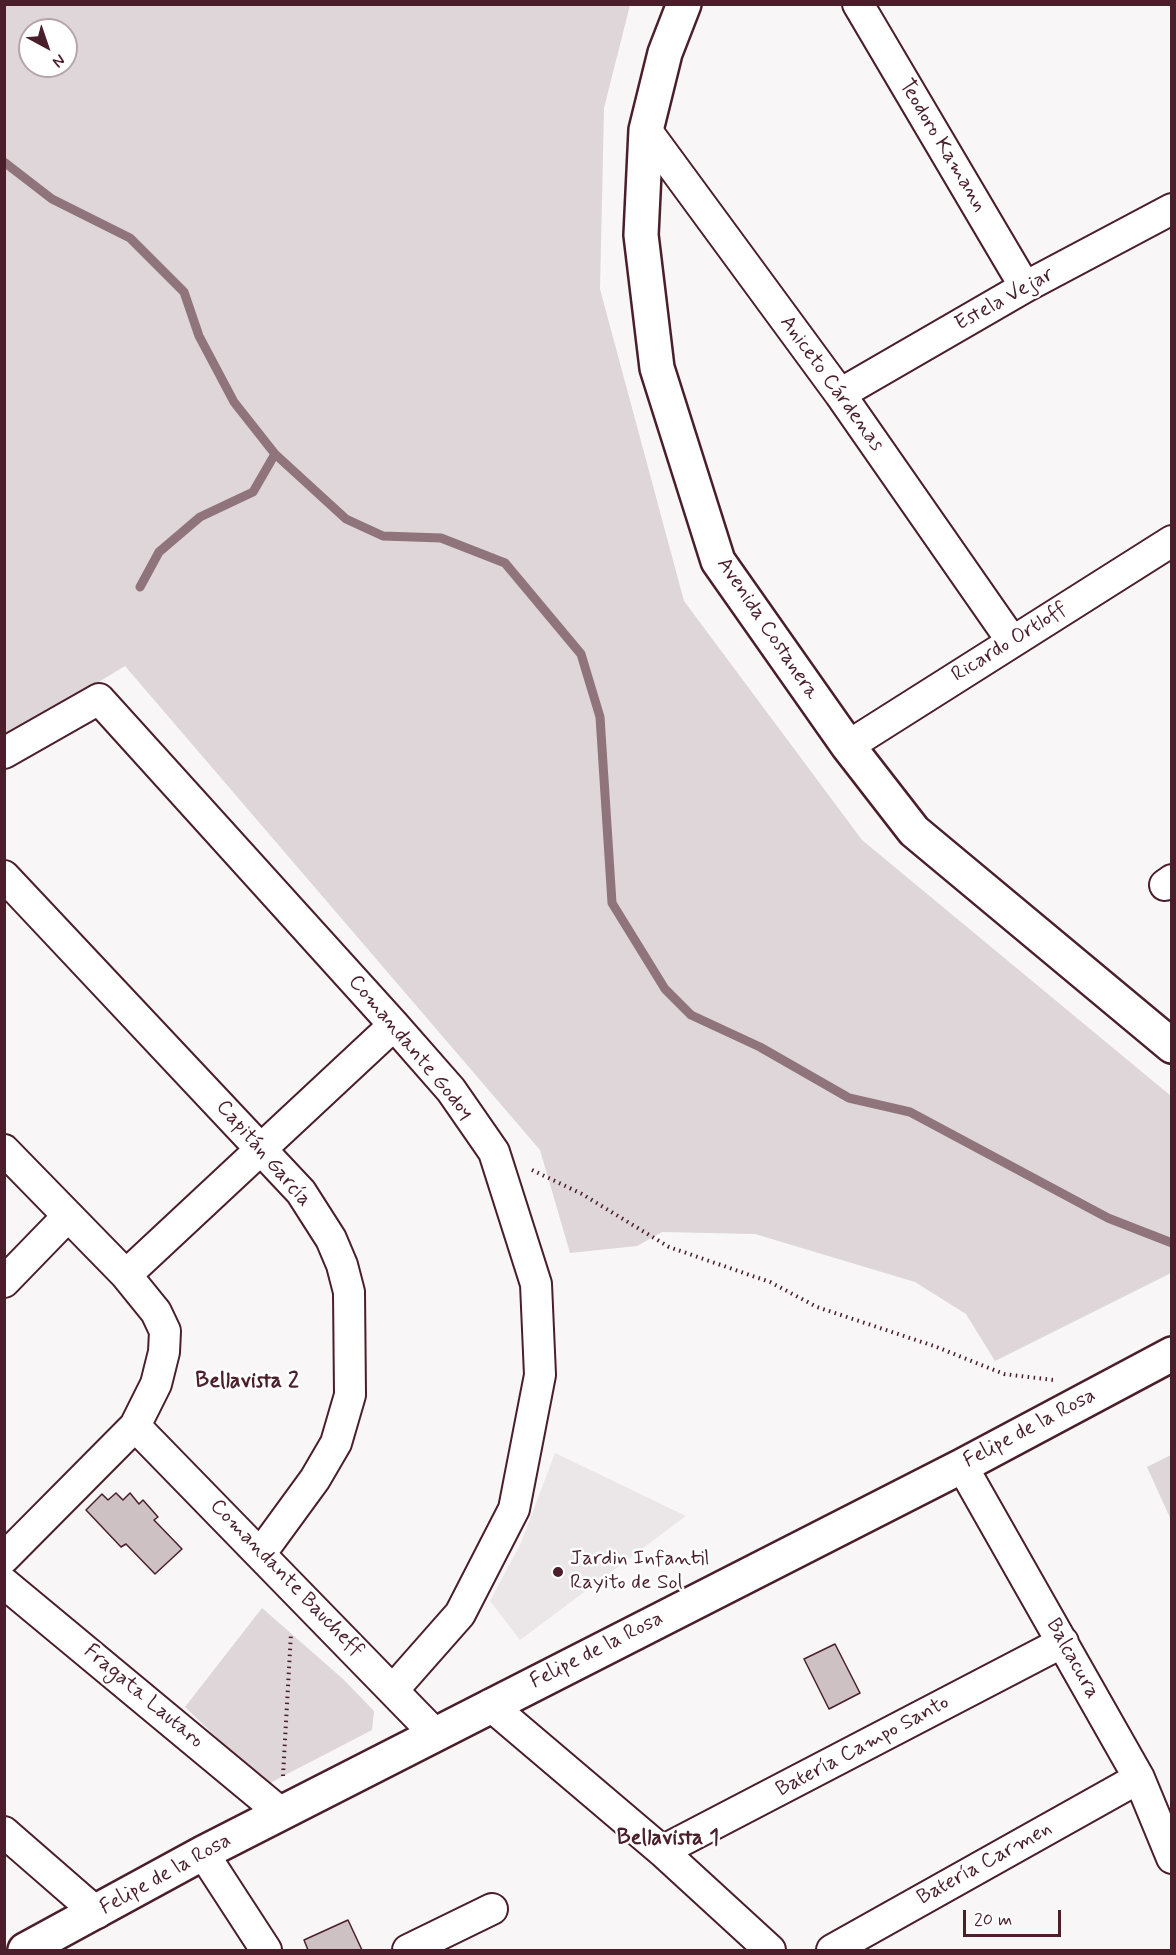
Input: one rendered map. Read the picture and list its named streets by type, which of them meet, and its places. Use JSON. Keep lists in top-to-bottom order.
{
  "streets": {
    "street": [
      "Teodoro Kamann",
      "Estela Vejar",
      "Aniceto Cárdenas",
      "Avenida Costanera",
      "Ricardo Ortloff",
      "Comandante Godoy",
      "Capitán García",
      "Felipe de la Rosa",
      "Comandante Baucheff",
      "Balcacura",
      "Fragata Lautaro",
      "Batería Campo Santo",
      "Batería Carmen"
    ]
  },
  "crossings": [
    ["Teodoro Kamann", "Estela Vejar"],
    ["Estela Vejar", "Aniceto Cárdenas"],
    ["Aniceto Cárdenas", "Avenida Costanera"],
    ["Aniceto Cárdenas", "Ricardo Ortloff"],
    ["Avenida Costanera", "Ricardo Ortloff"],
    ["Comandante Godoy", "Comandante Baucheff"],
    ["Capitán García", "Comandante Baucheff"],
    ["Felipe de la Rosa", "Comandante Baucheff"],
    ["Felipe de la Rosa", "Balcacura"],
    ["Felipe de la Rosa", "Fragata Lautaro"],
    ["Balcacura", "Batería Campo Santo"],
    ["Balcacura", "Batería Carmen"]
  ],
  "districts": ["Bellavista 2", "Bellavista 1"],
  "places": ["Jardin Infantil Rayito de Sol"],
  "scale_bar": "20 m",
  "north": "bottom right"
}
